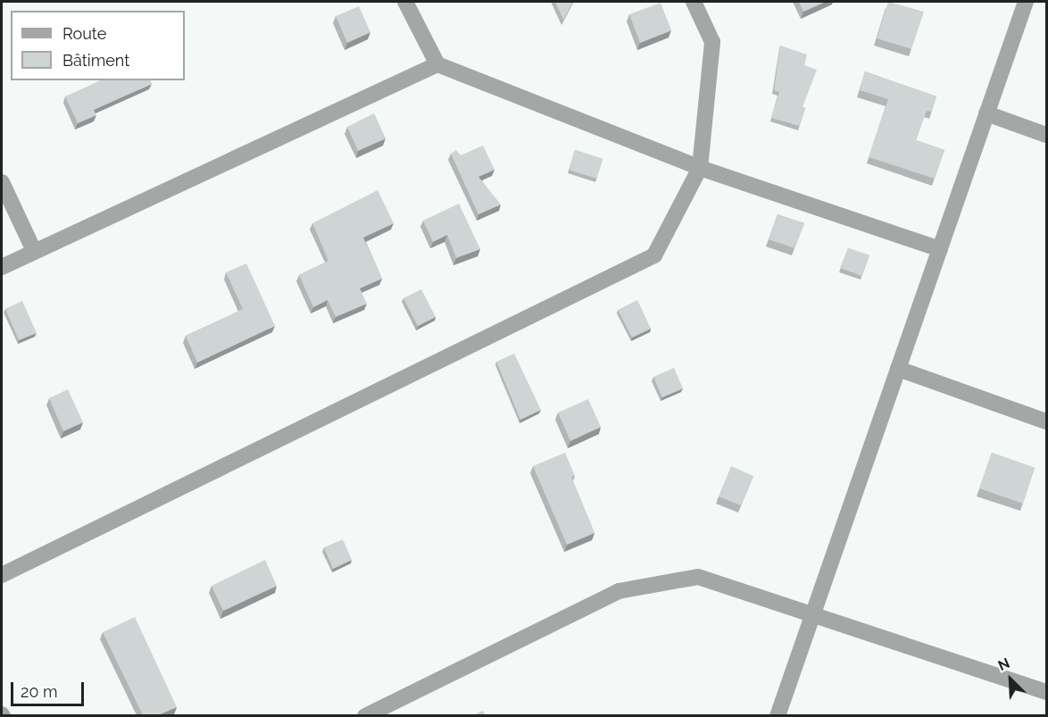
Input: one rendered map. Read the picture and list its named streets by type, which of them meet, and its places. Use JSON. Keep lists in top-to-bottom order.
{
  "legend": ["Route", "Bâtiment"],
  "scale_bar": "20 m",
  "north": "top left"
}
